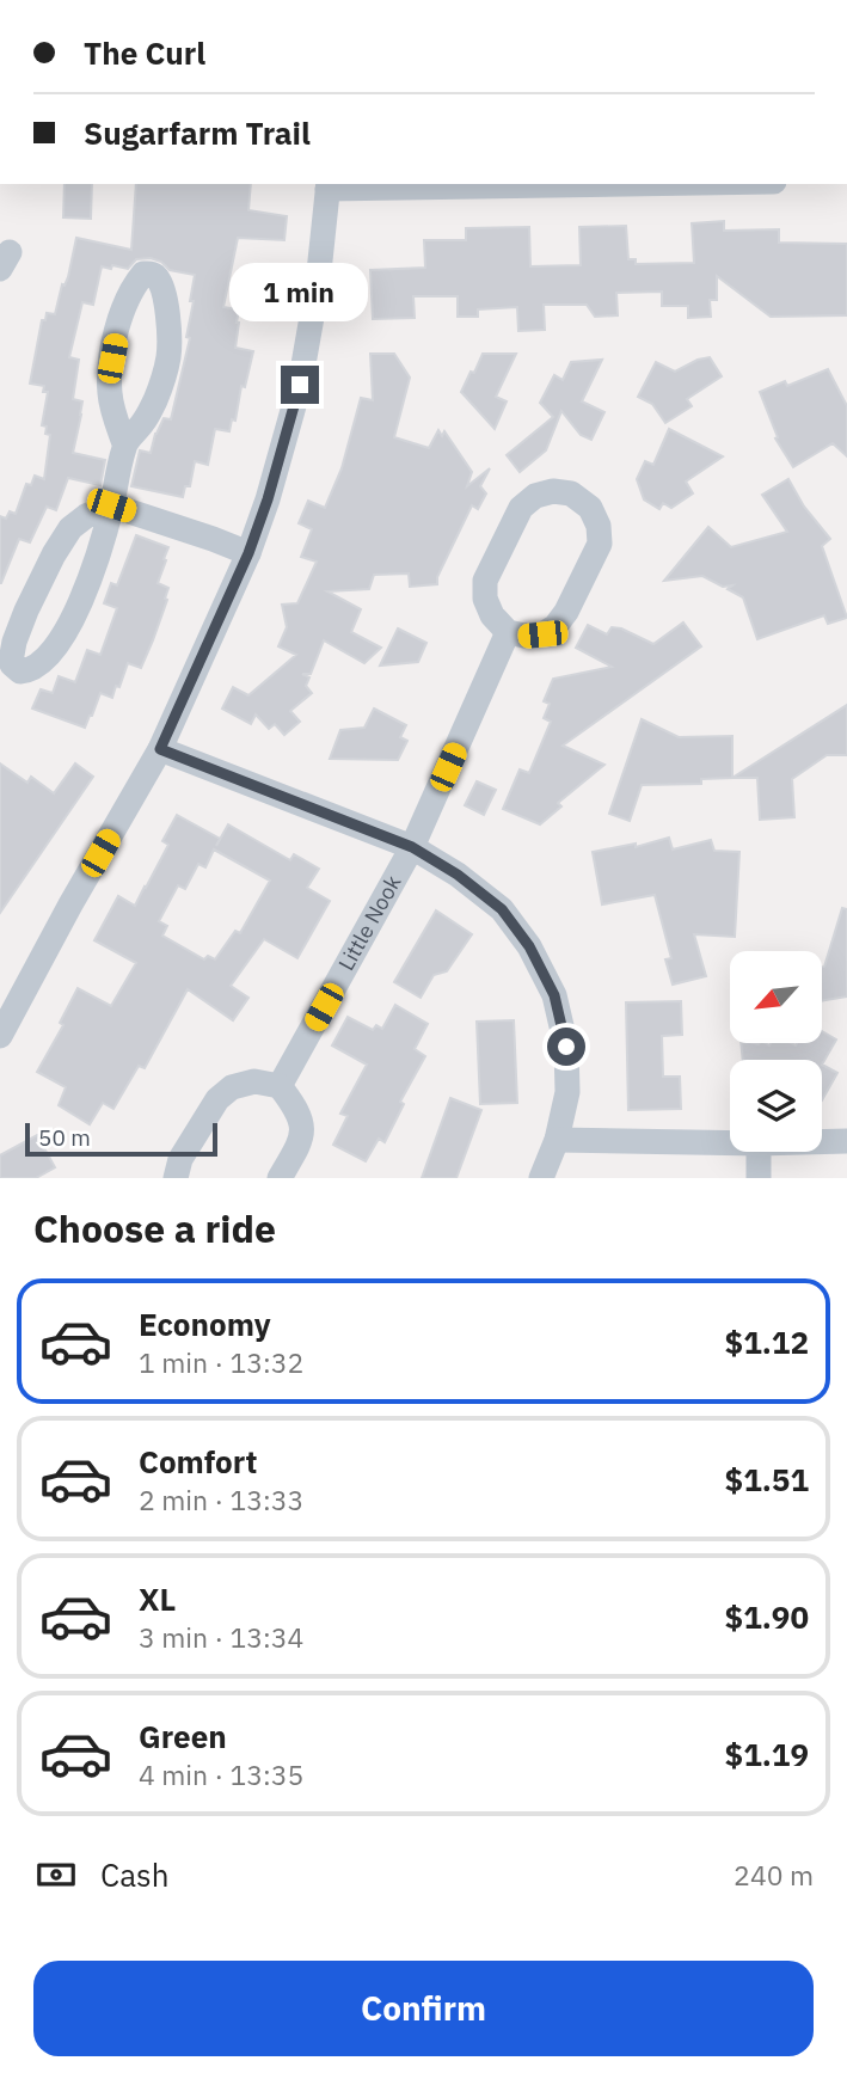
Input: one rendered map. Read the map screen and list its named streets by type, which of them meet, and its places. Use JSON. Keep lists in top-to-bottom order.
{
  "streets": {
    "street": ["Little Nook"]
  },
  "scale_bar": "50 m",
  "north": "bottom left",
  "page": {
    "banner": ["The Curl", "Sugarfarm Trail"],
    "bubble": "1 min",
    "scale": "50 m",
    "heading": "Choose a ride",
    "list": [
      {
        "name": "Economy",
        "note": "1 min · 13:32",
        "value": "$1.12"
      },
      {
        "name": "Comfort",
        "note": "2 min · 13:33",
        "value": "$1.51"
      },
      {
        "name": "XL",
        "note": "3 min · 13:34",
        "value": "$1.90"
      },
      {
        "name": "Green",
        "note": "4 min · 13:35",
        "value": "$1.19"
      }
    ],
    "pay": ["Cash", "240 m"],
    "buttons": "Confirm"
  }
}
